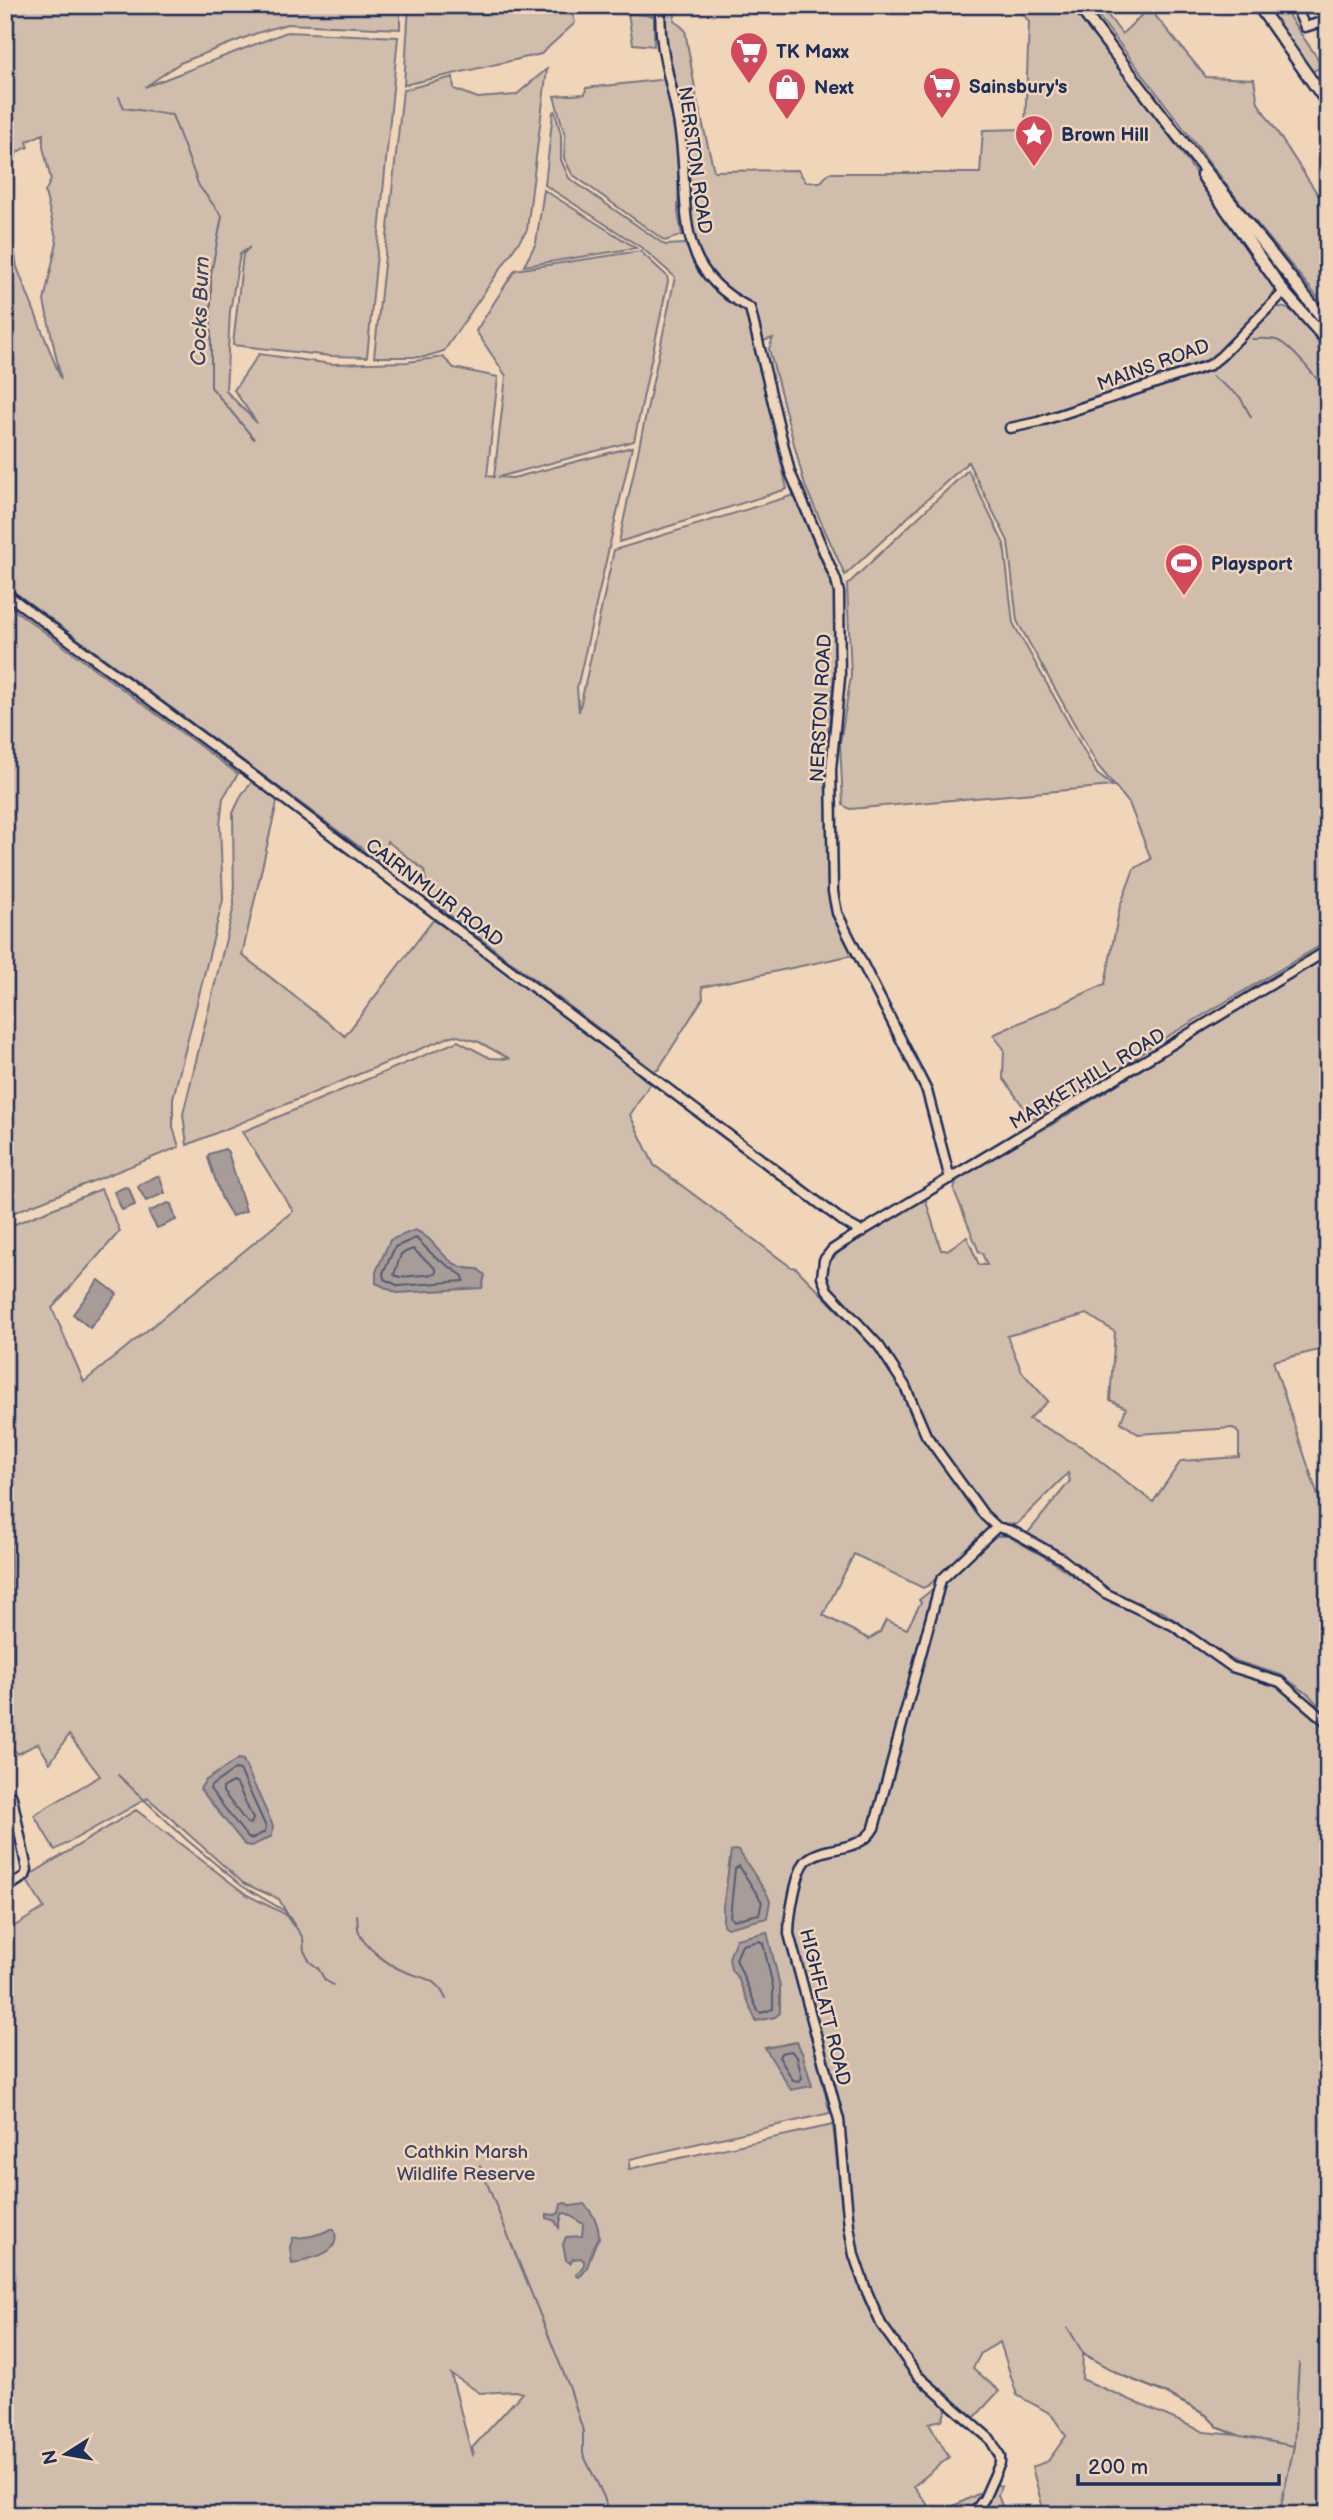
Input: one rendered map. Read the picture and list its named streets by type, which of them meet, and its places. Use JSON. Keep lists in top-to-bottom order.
{
  "streets": {
    "street": [
      "NERSTON ROAD",
      "MAINS ROAD",
      "CAIRNMUIR ROAD",
      "MARKETHILL ROAD",
      "HIGHFLATT ROAD"
    ]
  },
  "crossings": [
    ["NERSTON ROAD", "MARKETHILL ROAD"],
    ["CAIRNMUIR ROAD", "MARKETHILL ROAD"]
  ],
  "water": ["Cocks Burn"],
  "parks": ["Cathkin Marsh Wildlife Reserve"],
  "places": {
    "supermarket": ["TK Maxx", "Sainsbury's"],
    "shop": ["Next"],
    "place": ["Brown Hill"],
    "sports": ["Playsport"]
  },
  "scale_bar": "200 m",
  "north": "left"
}
